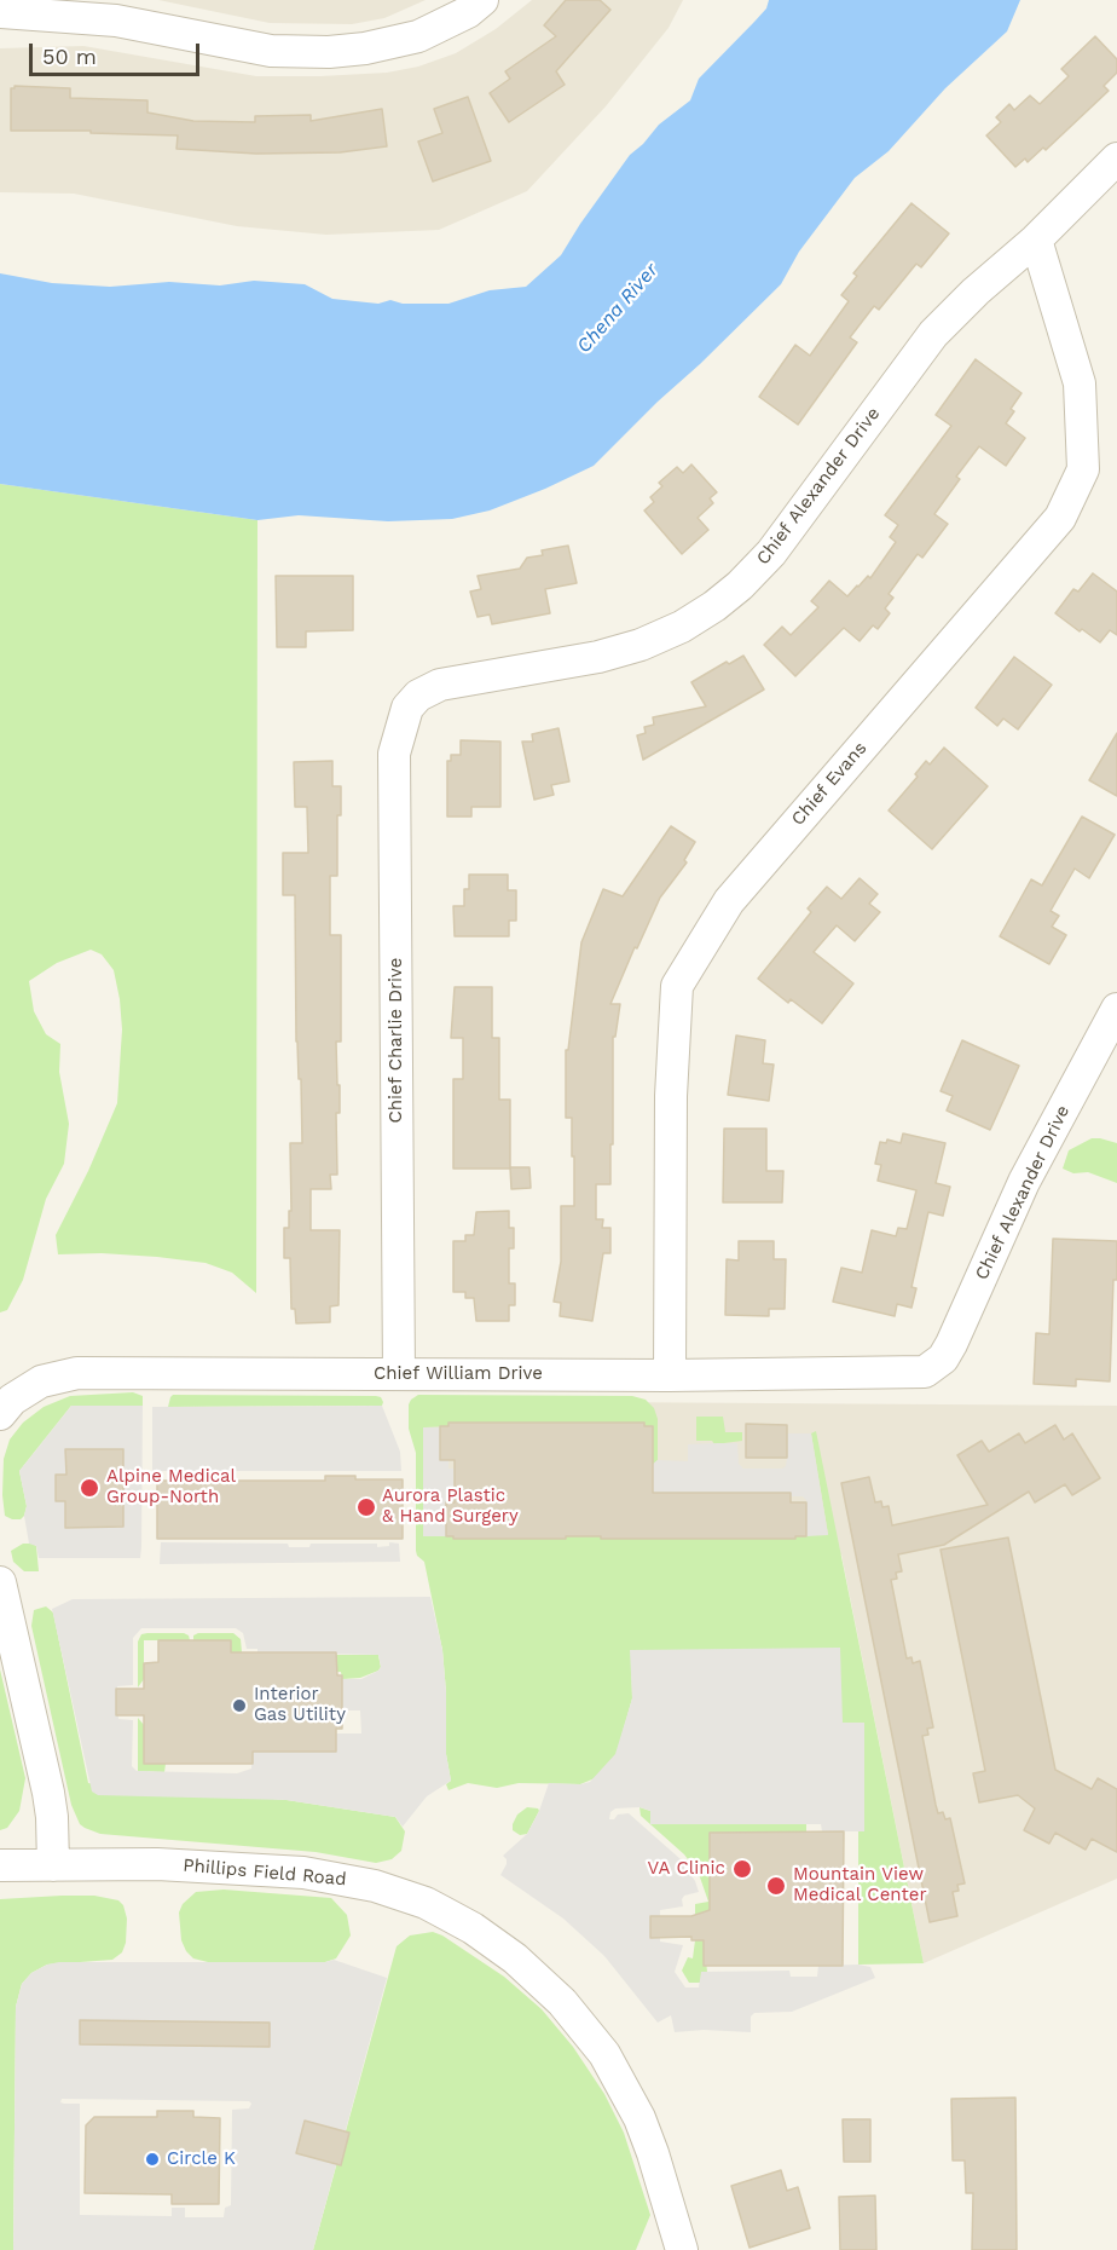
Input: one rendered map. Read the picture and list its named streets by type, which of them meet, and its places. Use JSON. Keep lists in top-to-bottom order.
{
  "streets": {
    "street": [
      "Chief Alexander Drive",
      "Chief Evans",
      "Chief Charlie Drive",
      "Chief William Drive",
      "Phillips Field Road"
    ]
  },
  "crossings": [
    ["Chief Alexander Drive", "Chief Evans"],
    ["Chief Alexander Drive", "Chief Charlie Drive"],
    ["Chief Alexander Drive", "Chief William Drive"],
    ["Chief Evans", "Chief William Drive"],
    ["Chief Charlie Drive", "Chief William Drive"]
  ],
  "water": ["Chena River"],
  "places": [
    "Alpine Medical Group-North",
    "Aurora Plastic & Hand Surgery",
    "Interior Gas Utility",
    "VA Clinic",
    "Mountain View Medical Center",
    "Circle K"
  ],
  "scale_bar": "50 m"
}
